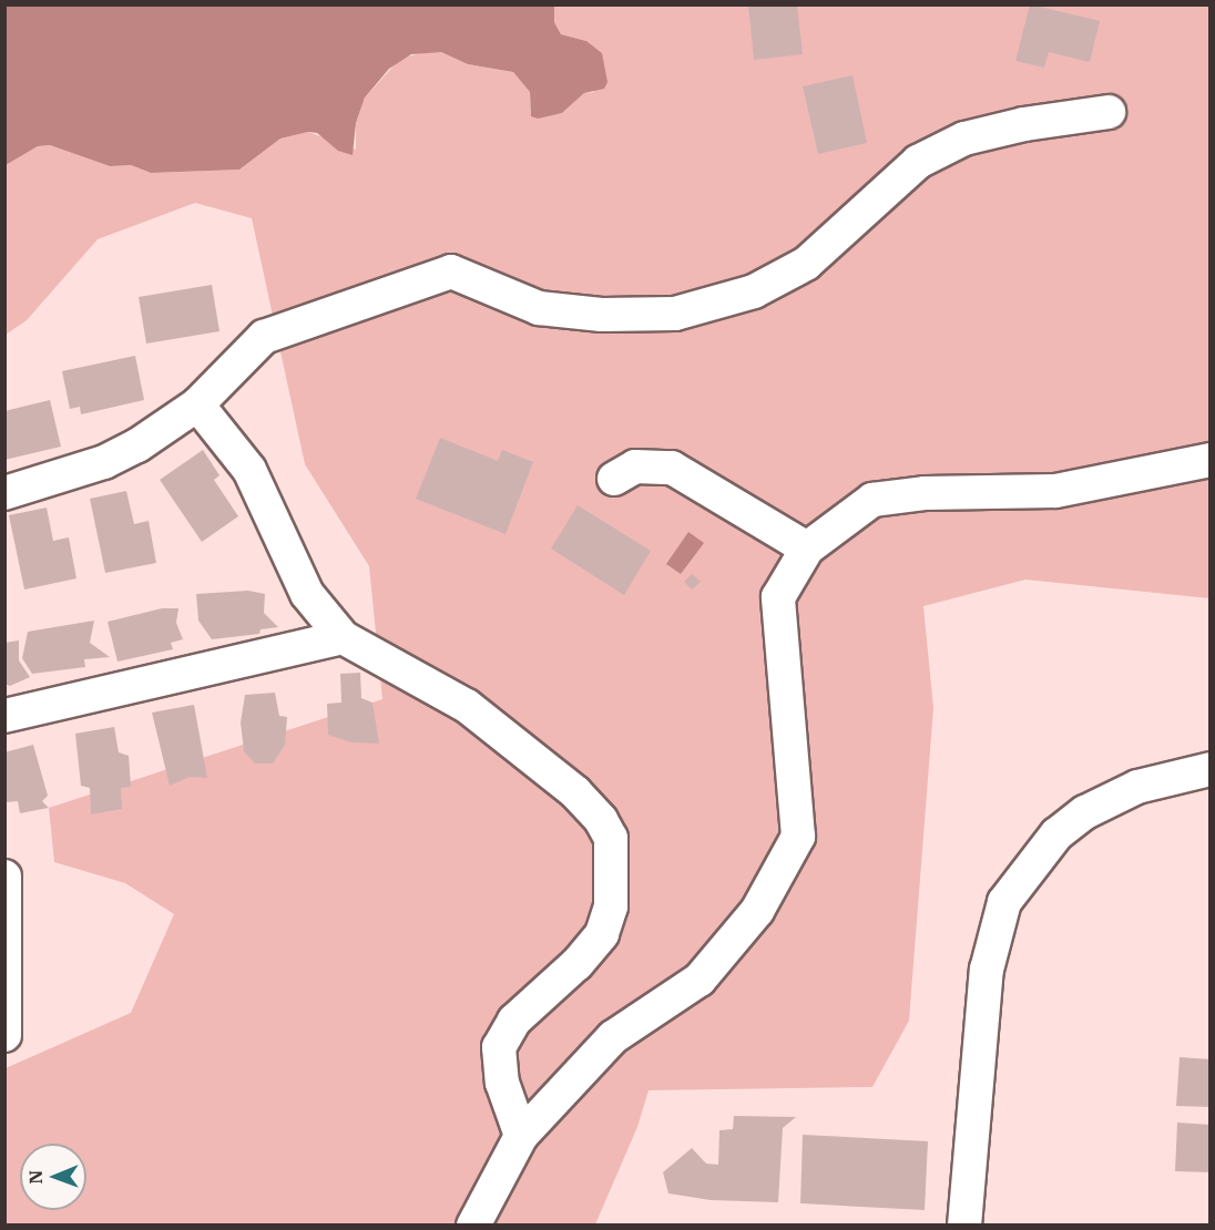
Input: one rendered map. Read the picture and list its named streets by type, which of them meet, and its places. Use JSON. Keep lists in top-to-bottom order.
{
  "north": "left"
}
